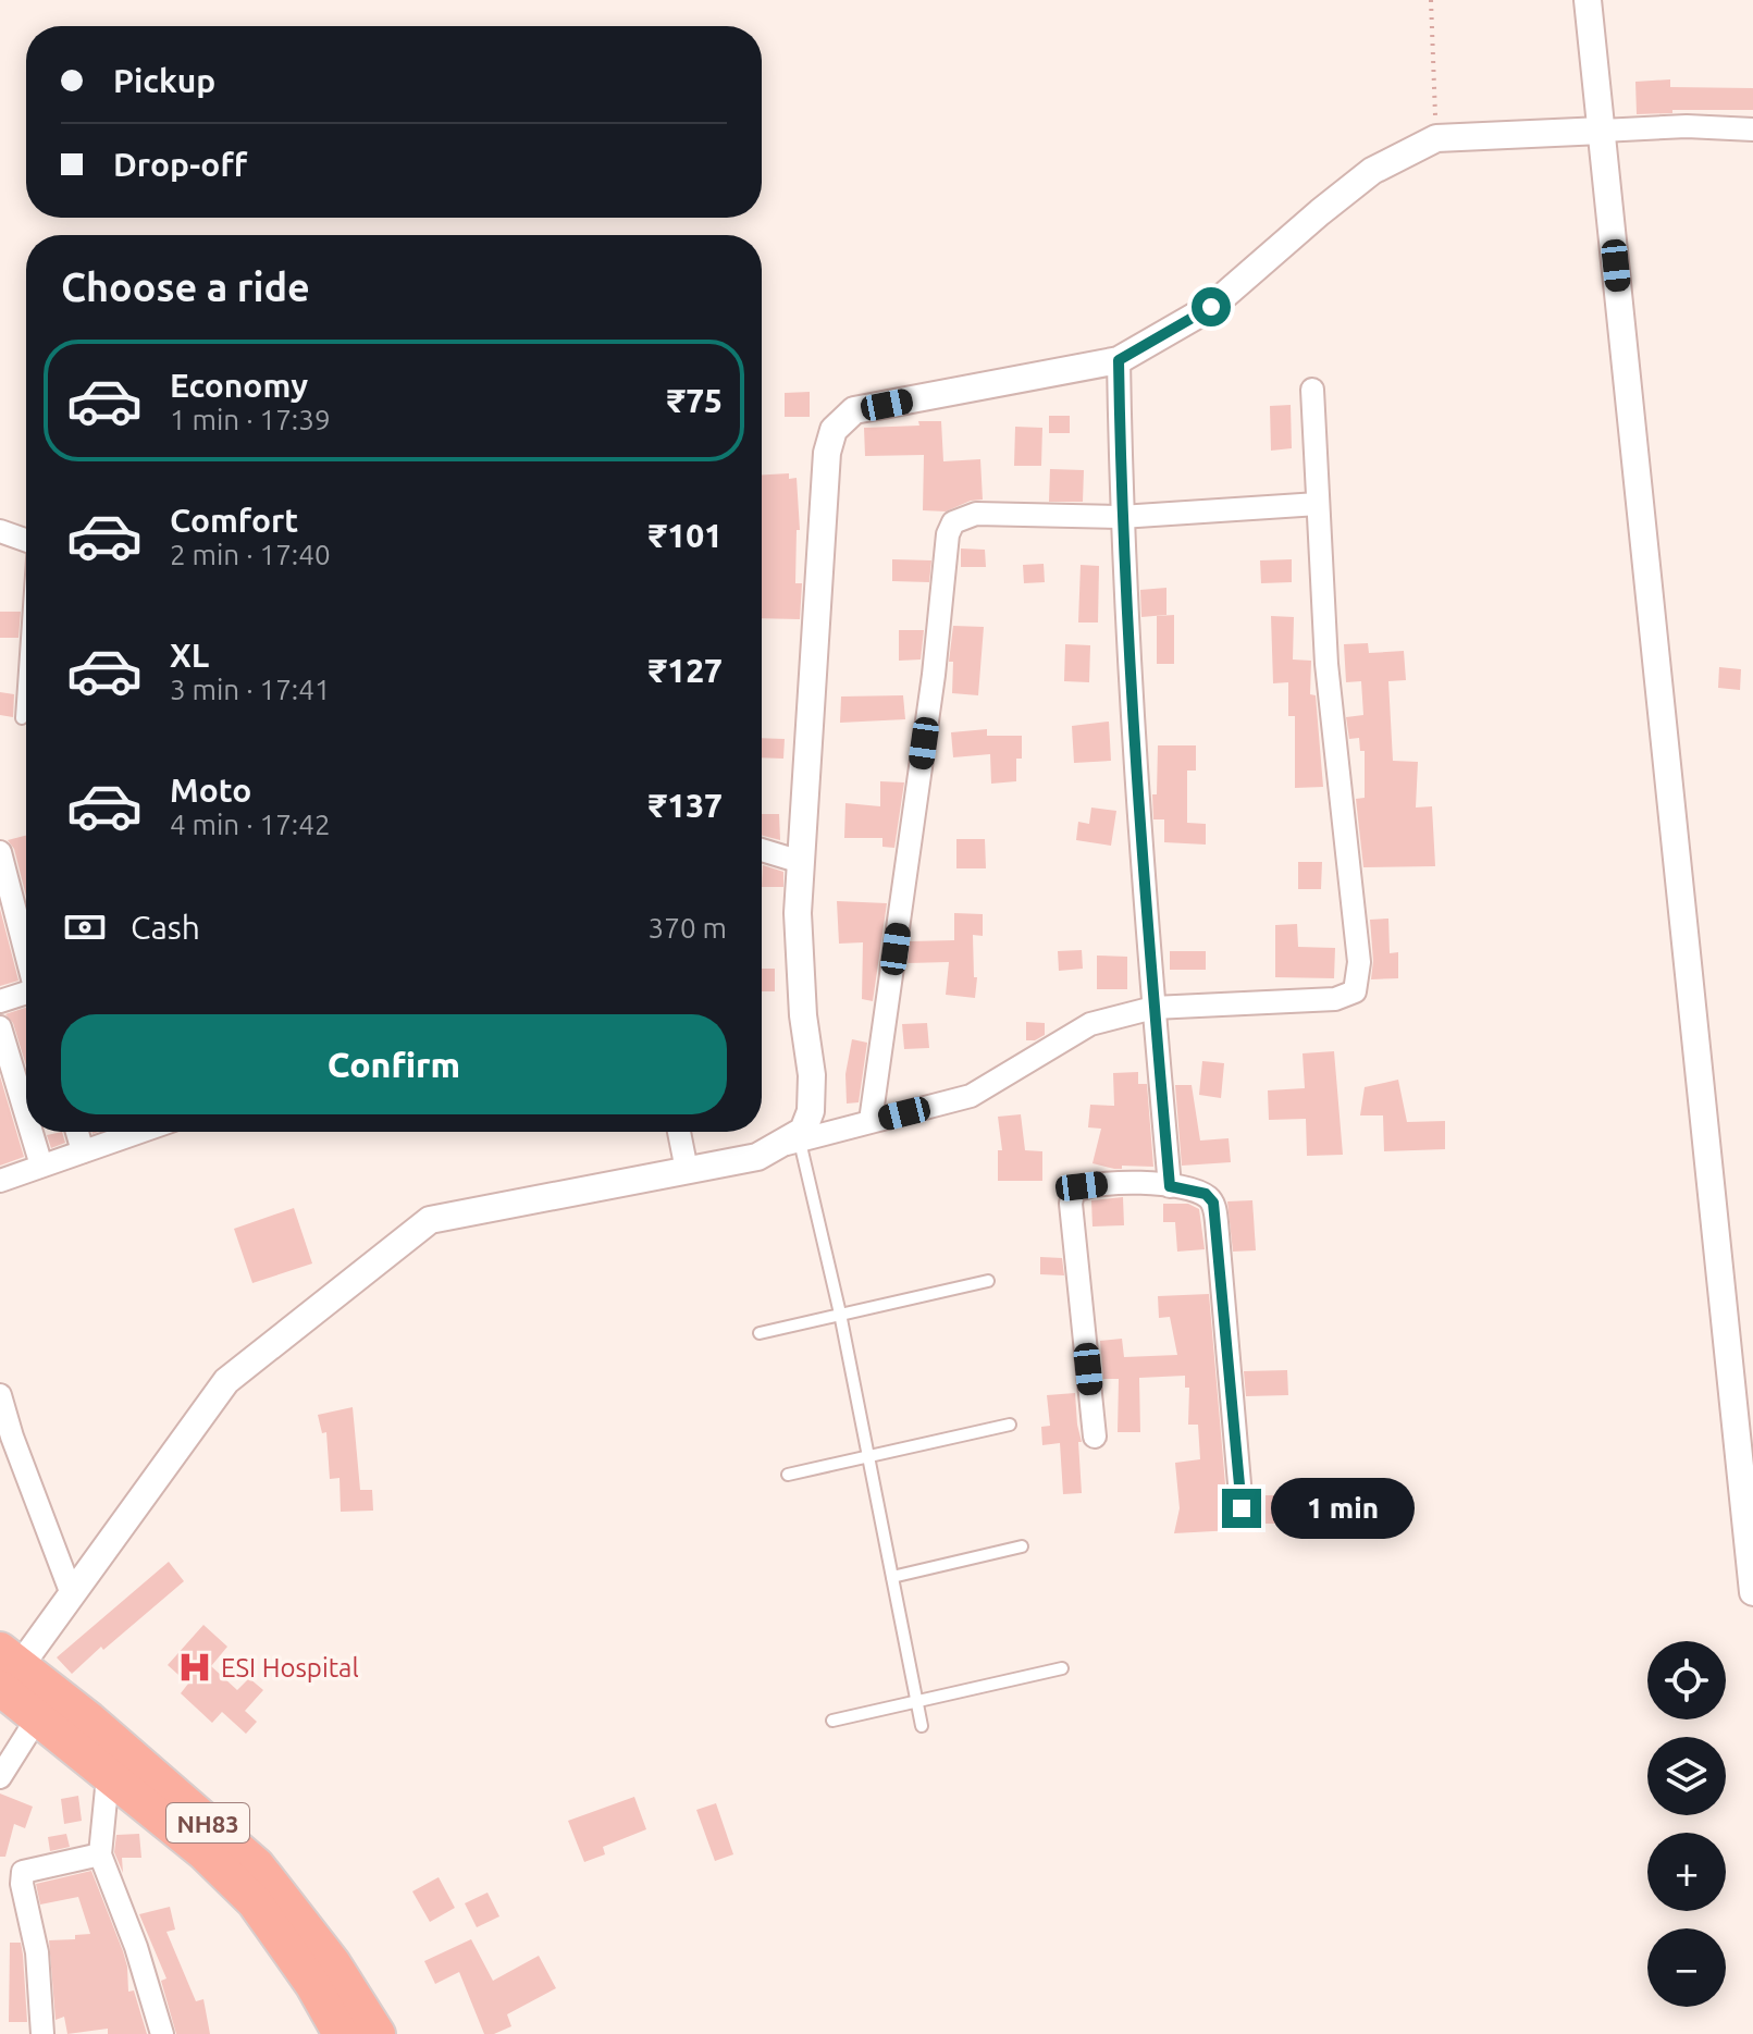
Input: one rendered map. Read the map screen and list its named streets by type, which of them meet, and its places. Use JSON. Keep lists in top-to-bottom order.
{
  "streets": {
    "highway": ["NH83"]
  },
  "places": {
    "hospital": ["ESI Hospital"]
  },
  "page": {
    "banner": ["Pickup", "Drop-off"],
    "heading": "Choose a ride",
    "list": [
      {
        "name": "Economy",
        "note": "1 min · 17:39",
        "value": "₹75"
      },
      {
        "name": "Comfort",
        "note": "2 min · 17:40",
        "value": "₹101"
      },
      {
        "name": "XL",
        "note": "3 min · 17:41",
        "value": "₹127"
      },
      {
        "name": "Moto",
        "note": "4 min · 17:42",
        "value": "₹137"
      }
    ],
    "pay": ["Cash", "370 m"],
    "buttons": "Confirm",
    "bubble": "1 min",
    "map_buttons": ["+", "−"]
  }
}
